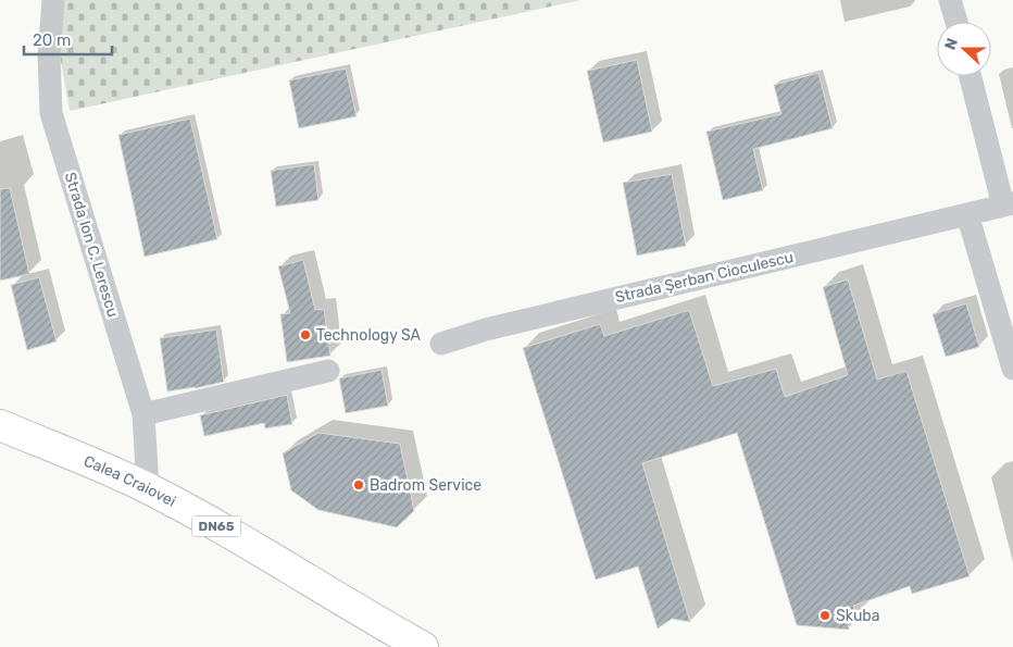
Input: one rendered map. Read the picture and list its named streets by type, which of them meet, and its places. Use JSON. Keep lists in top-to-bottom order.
{
  "streets": {
    "main road": ["Calea Craiovei", "DN65"],
    "street": ["Strada Ion C. Lerescu", "Strada Șerban Cioculescu"]
  },
  "crossings": [
    ["Strada Ion C. Lerescu", "Calea Craiovei"]
  ],
  "places": ["Technology SA", "Badrom Service", "Skuba"],
  "scale_bar": "20 m",
  "north": "left"
}
